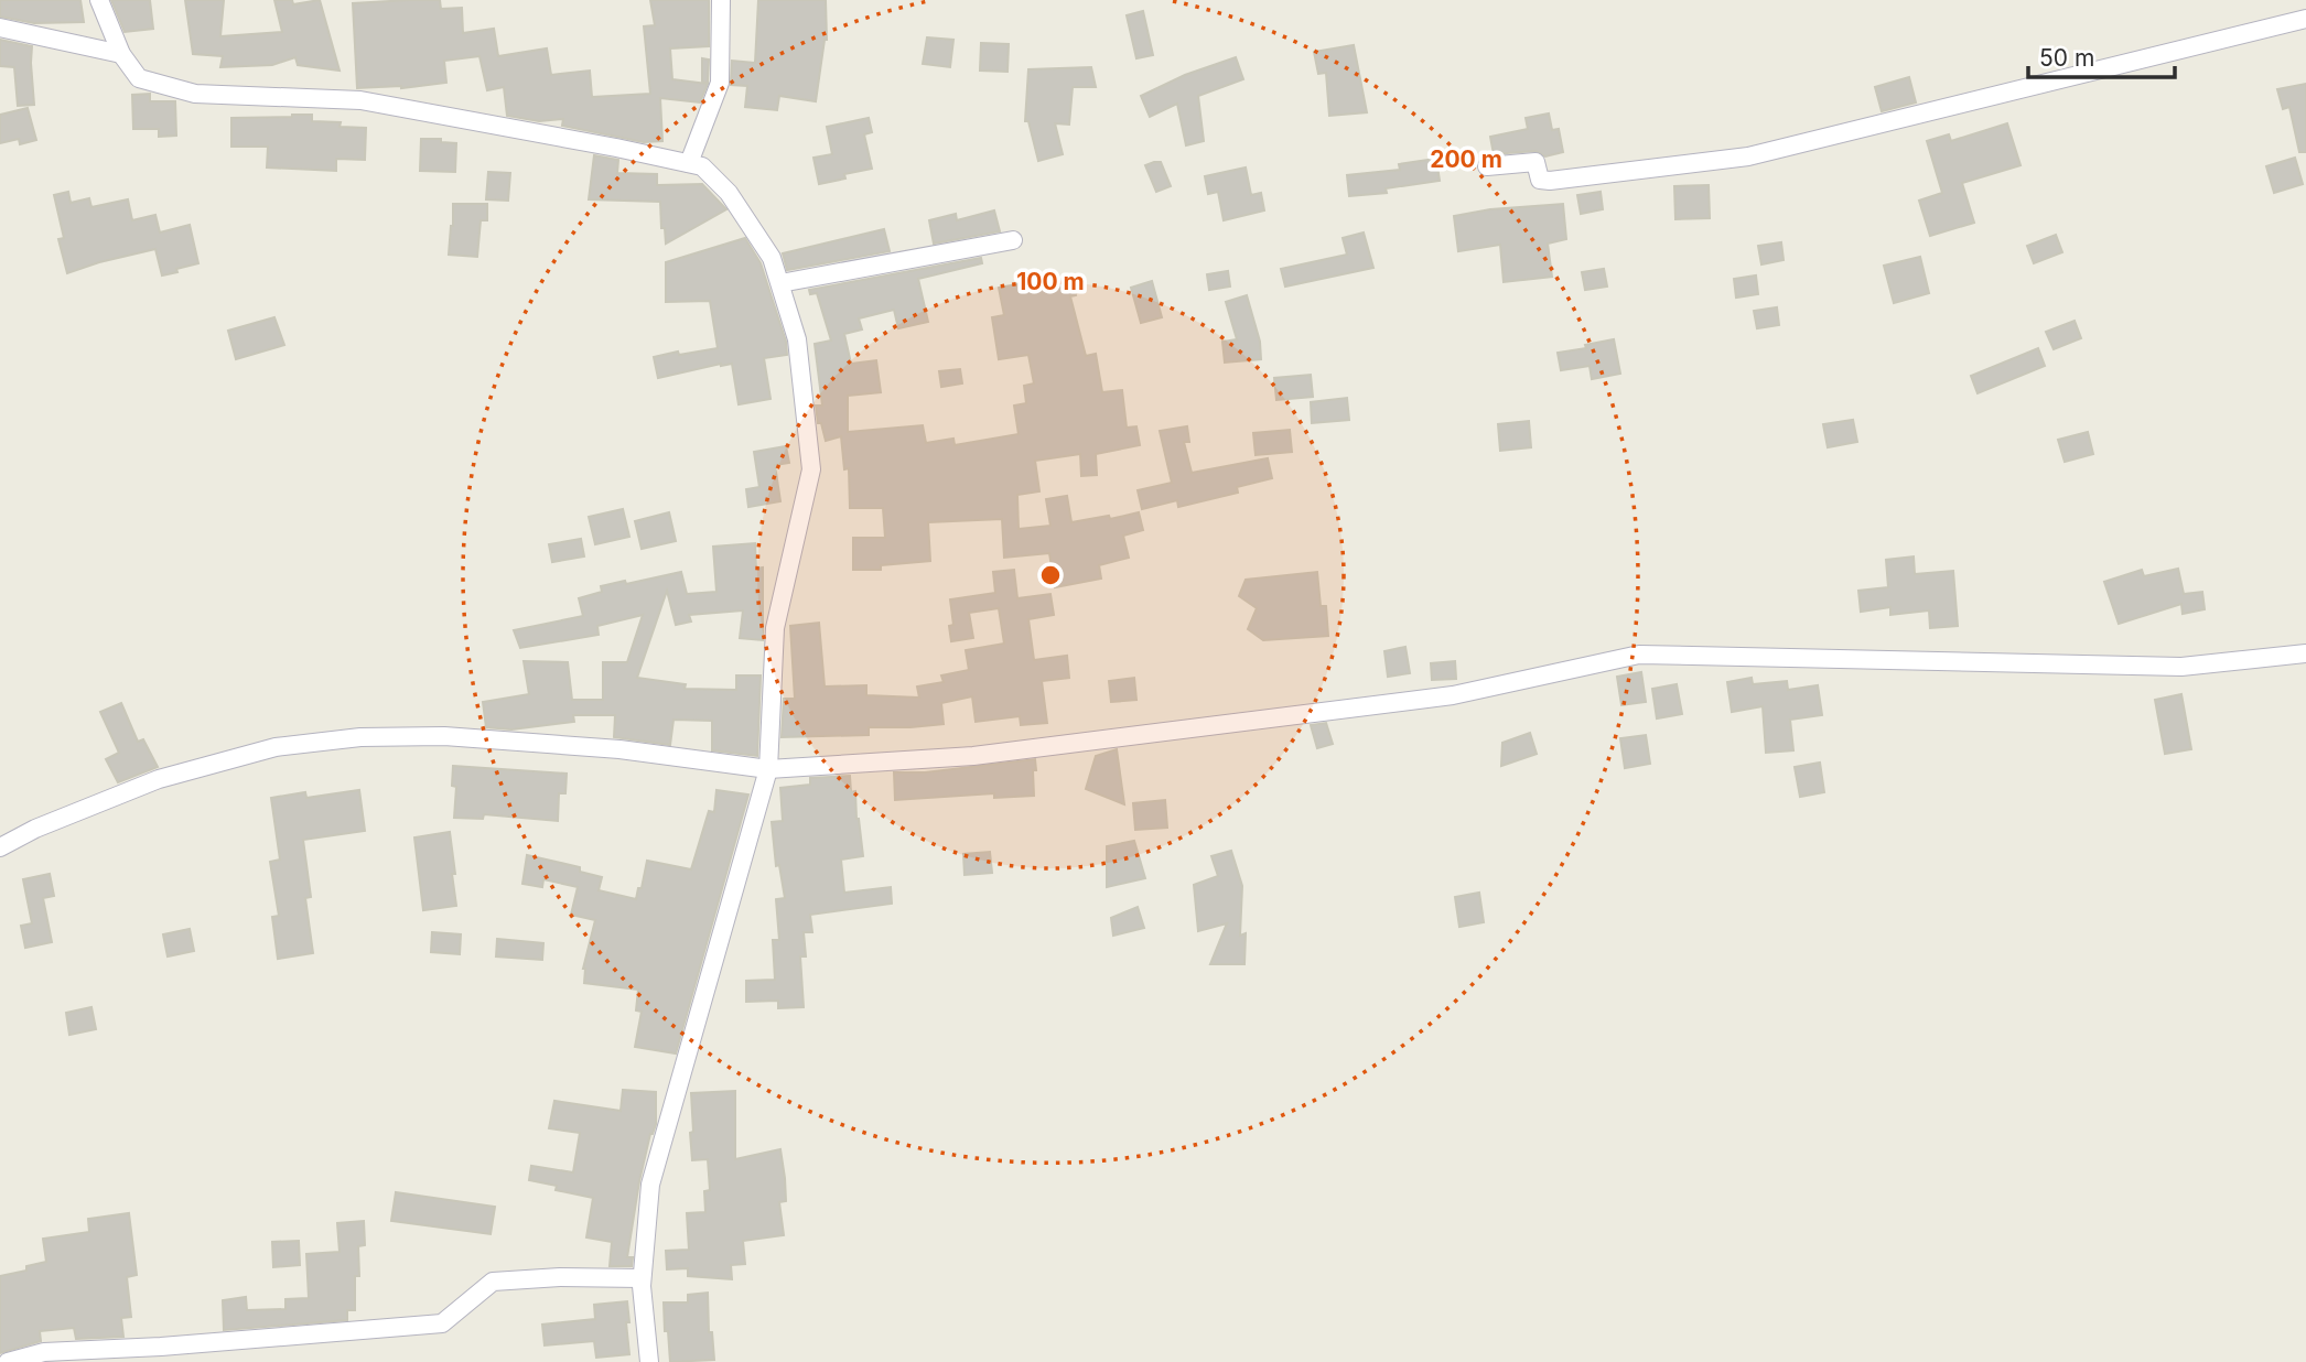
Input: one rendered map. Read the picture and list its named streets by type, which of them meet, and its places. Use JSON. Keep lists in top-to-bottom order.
{
  "scale_bar": "50 m",
  "rings": ["200 m", "100 m"]
}
